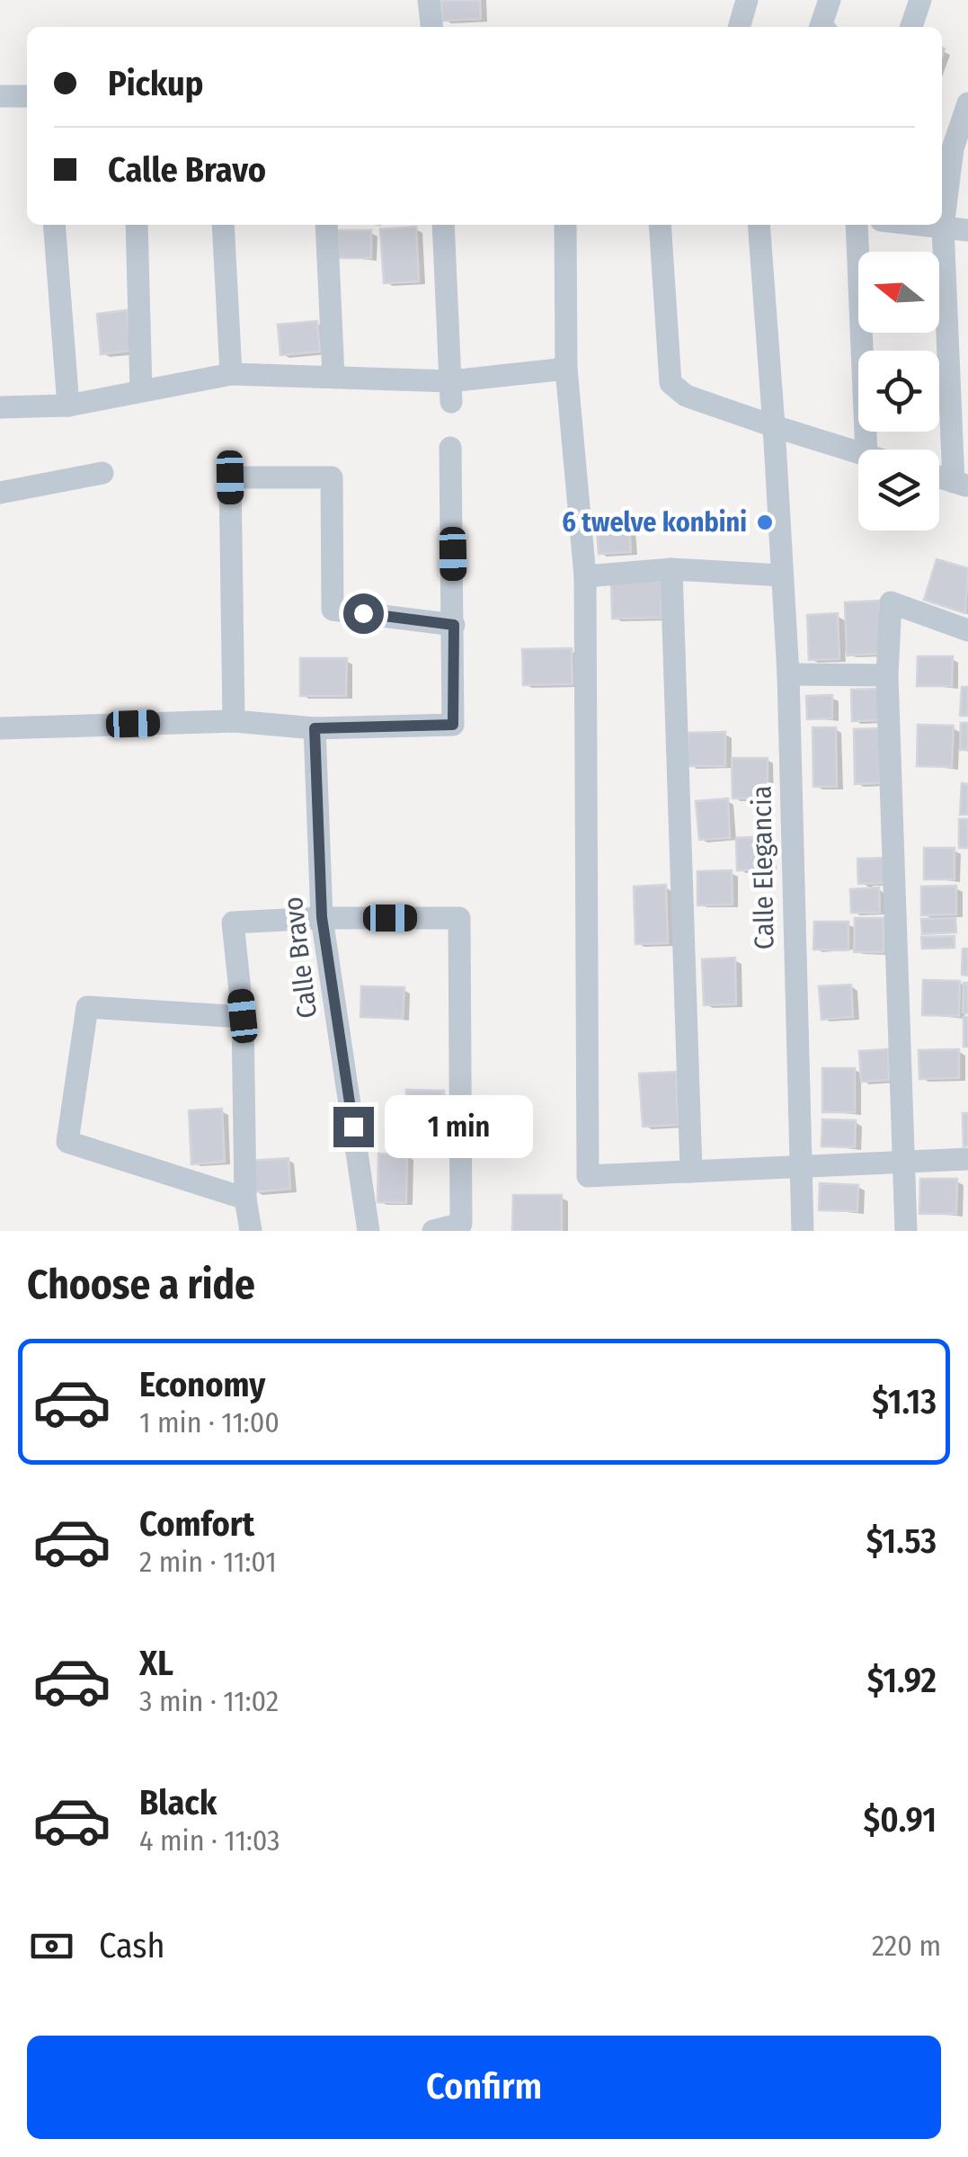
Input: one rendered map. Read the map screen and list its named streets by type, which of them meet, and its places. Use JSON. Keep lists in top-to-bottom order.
{
  "streets": {
    "street": ["Calle Elegancia", "Calle Bravo"]
  },
  "places": ["6 twelve konbini"],
  "north": "left",
  "page": {
    "banner": ["Pickup", "Calle Bravo"],
    "bubble": "1 min",
    "heading": "Choose a ride",
    "list": [
      {
        "name": "Economy",
        "note": "1 min · 11:00",
        "value": "$1.13"
      },
      {
        "name": "Comfort",
        "note": "2 min · 11:01",
        "value": "$1.53"
      },
      {
        "name": "XL",
        "note": "3 min · 11:02",
        "value": "$1.92"
      },
      {
        "name": "Black",
        "note": "4 min · 11:03",
        "value": "$0.91"
      }
    ],
    "pay": ["Cash", "220 m"],
    "buttons": "Confirm"
  }
}
